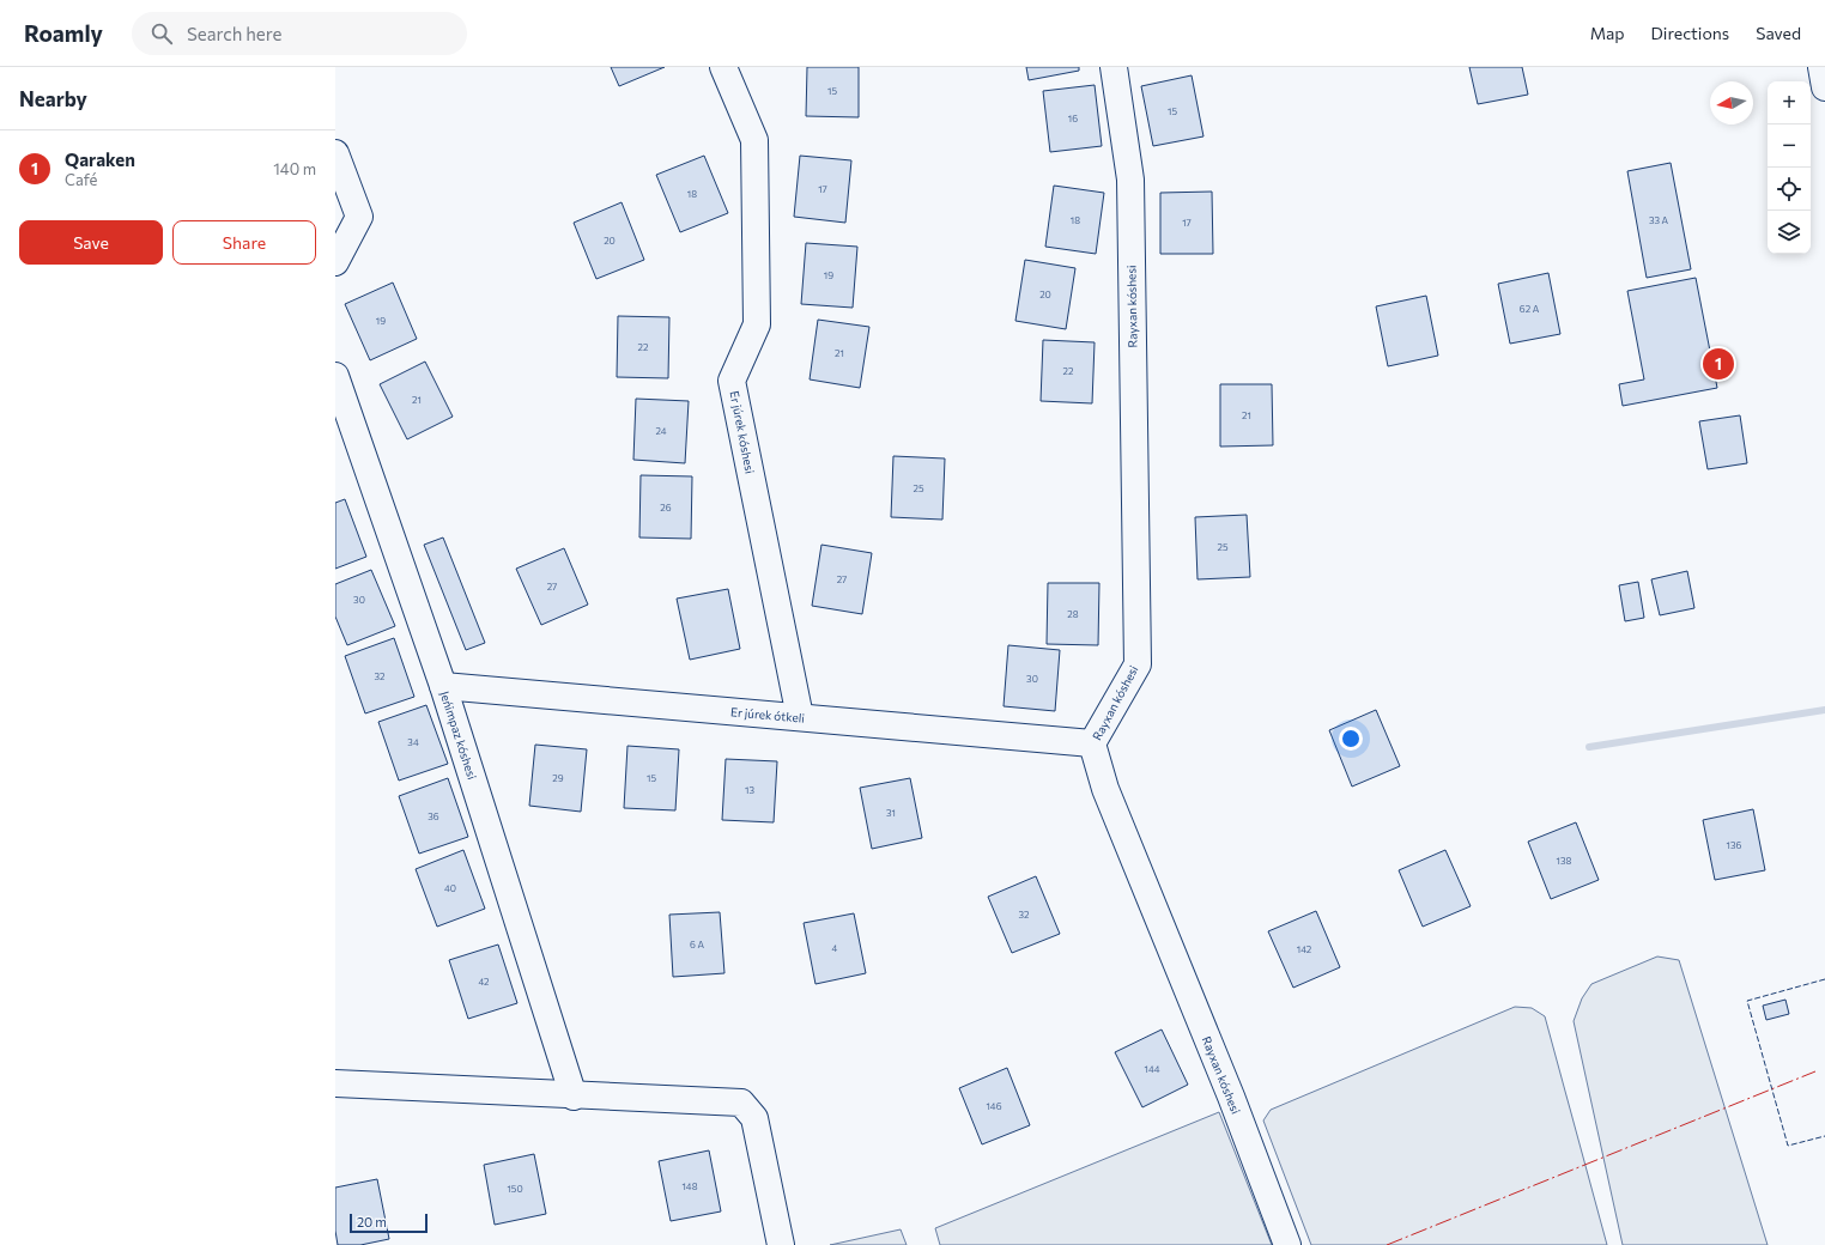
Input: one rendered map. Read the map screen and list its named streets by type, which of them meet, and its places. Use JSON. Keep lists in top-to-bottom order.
{
  "streets": {
    "street": [
      "Rayxan kóshesi",
      "Er júrek kóshesi",
      "Er júrek ótkeli",
      "Jeńimpaz kóshesi"
    ]
  },
  "crossings": [
    ["Rayxan kóshesi", "Er júrek ótkeli"],
    ["Er júrek kóshesi", "Er júrek ótkeli"],
    ["Er júrek ótkeli", "Jeńimpaz kóshesi"]
  ],
  "house_numbers": [
    "15",
    "15",
    "16",
    "17",
    "18",
    "18",
    "33 А",
    "17",
    "20",
    "19",
    "20",
    "62 А",
    "19",
    "22",
    "21",
    "22",
    "21",
    "21",
    "24",
    "25",
    "26",
    "25",
    "27",
    "27",
    "30",
    "28",
    "32",
    "30",
    "34",
    "29",
    "15",
    "13",
    "31",
    "36",
    "136",
    "138",
    "40",
    "32",
    "6 А",
    "4",
    "142",
    "42",
    "144",
    "146",
    "148",
    "150"
  ],
  "scale_bar": "20 m",
  "north": "left",
  "page": {
    "header": "Roamly",
    "search": "Search here",
    "nav": ["Map", "Directions", "Saved"],
    "heading": "Nearby",
    "map_buttons": ["+", "−"],
    "list": [
      {
        "mark": "1",
        "name": "Qaraken",
        "note": "Café",
        "value": "140 m"
      }
    ],
    "buttons": ["Save", "Share"],
    "pins": "1",
    "scale": "20 m"
  }
}
